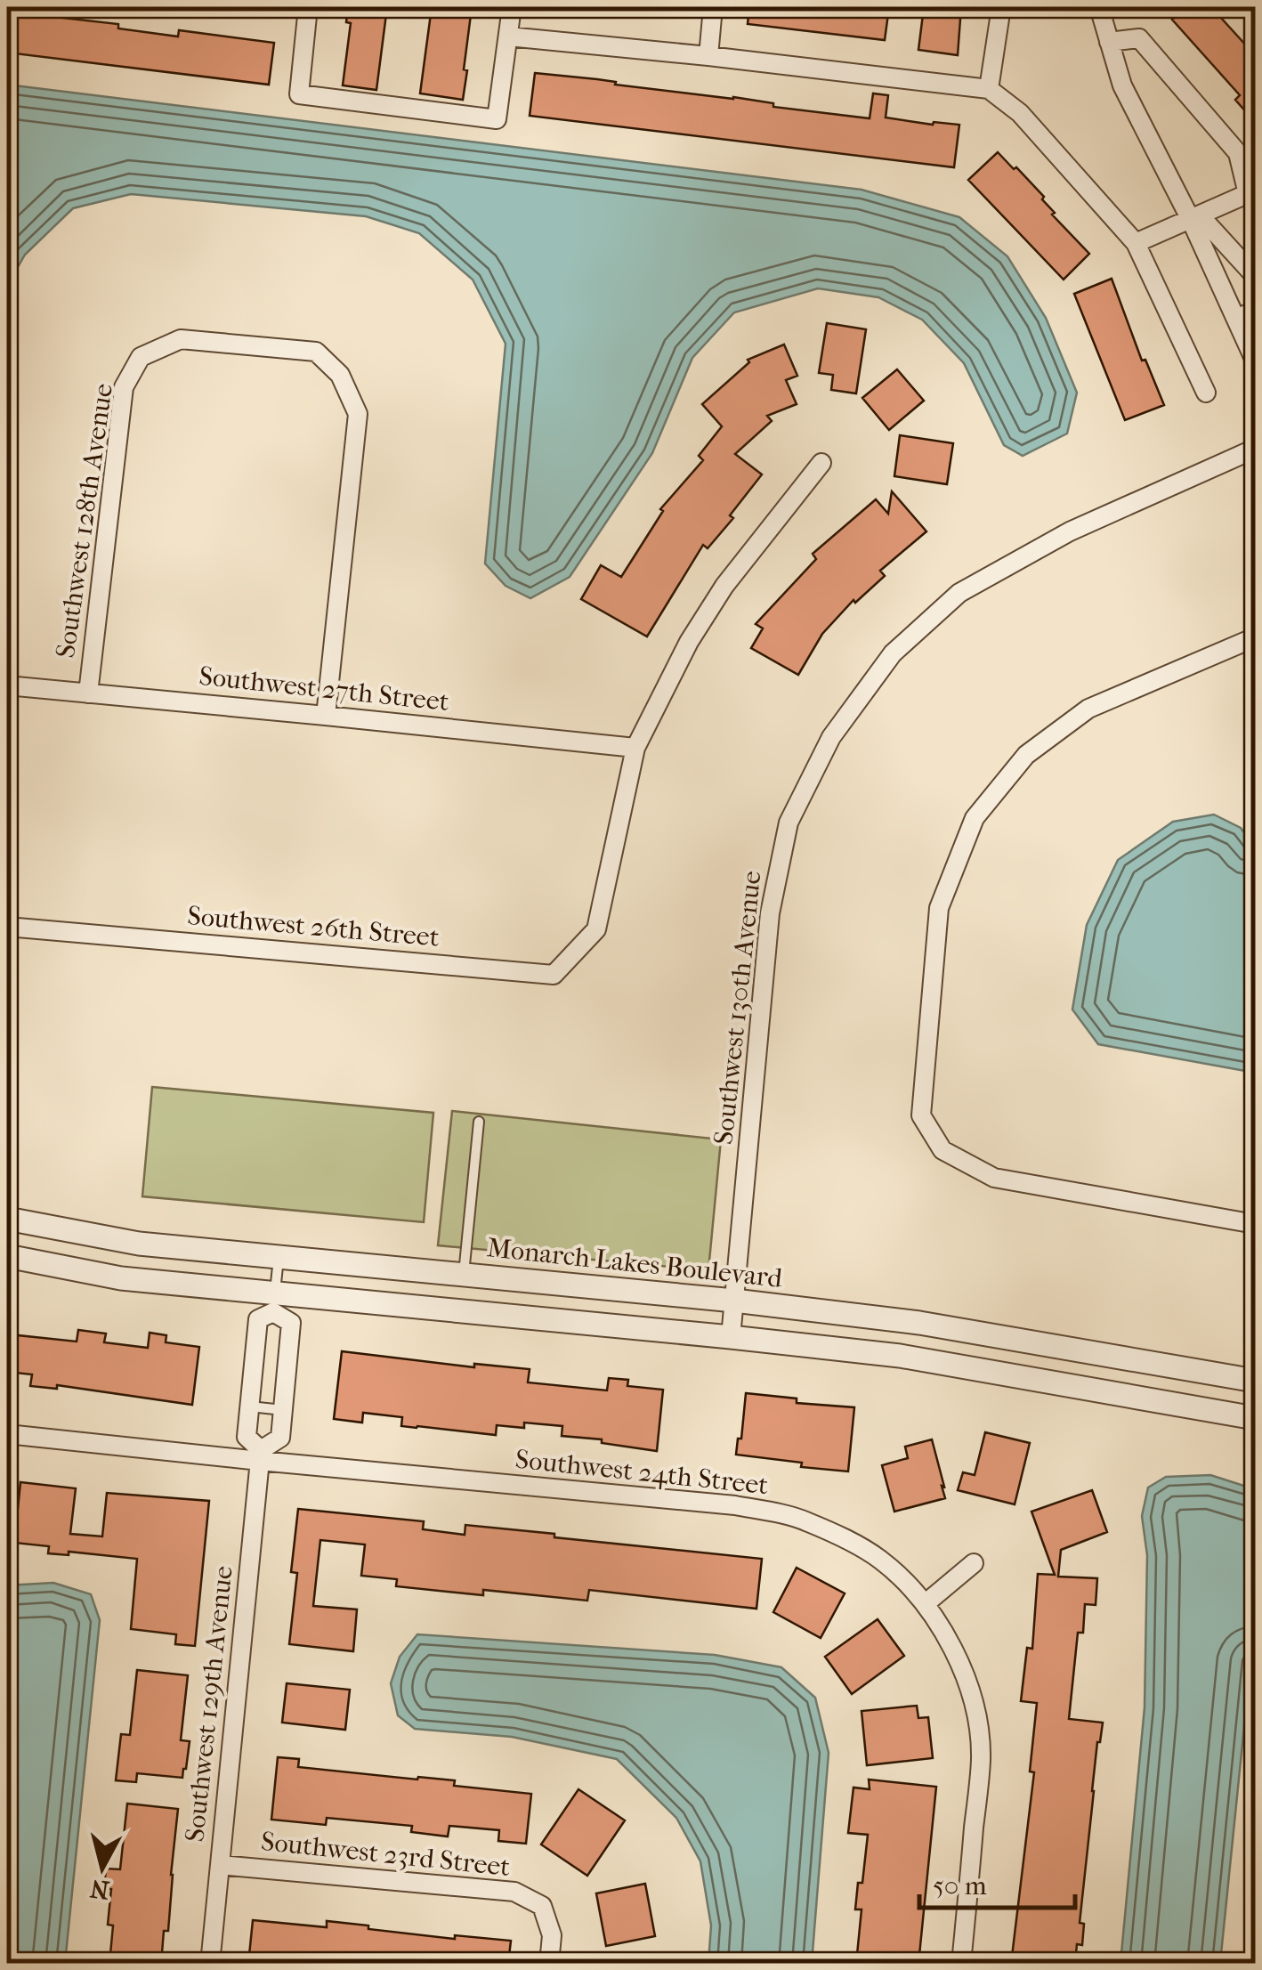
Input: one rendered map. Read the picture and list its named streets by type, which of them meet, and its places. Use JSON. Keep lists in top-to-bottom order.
{
  "streets": {
    "street": [
      "Southwest 128th Avenue",
      "Southwest 27th Street",
      "Southwest 26th Street",
      "Southwest 130th Avenue",
      "Monarch Lakes Boulevard",
      "Southwest 24th Street",
      "Southwest 129th Avenue",
      "Southwest 23rd Street"
    ]
  },
  "crossings": [
    ["Southwest 128th Avenue", "Southwest 27th Street"],
    ["Southwest 27th Street", "Southwest 26th Street"],
    ["Southwest 130th Avenue", "Monarch Lakes Boulevard"],
    ["Southwest 24th Street", "Southwest 129th Avenue"],
    ["Southwest 129th Avenue", "Southwest 23rd Street"]
  ],
  "scale_bar": "50 m",
  "north": "bottom"
}
